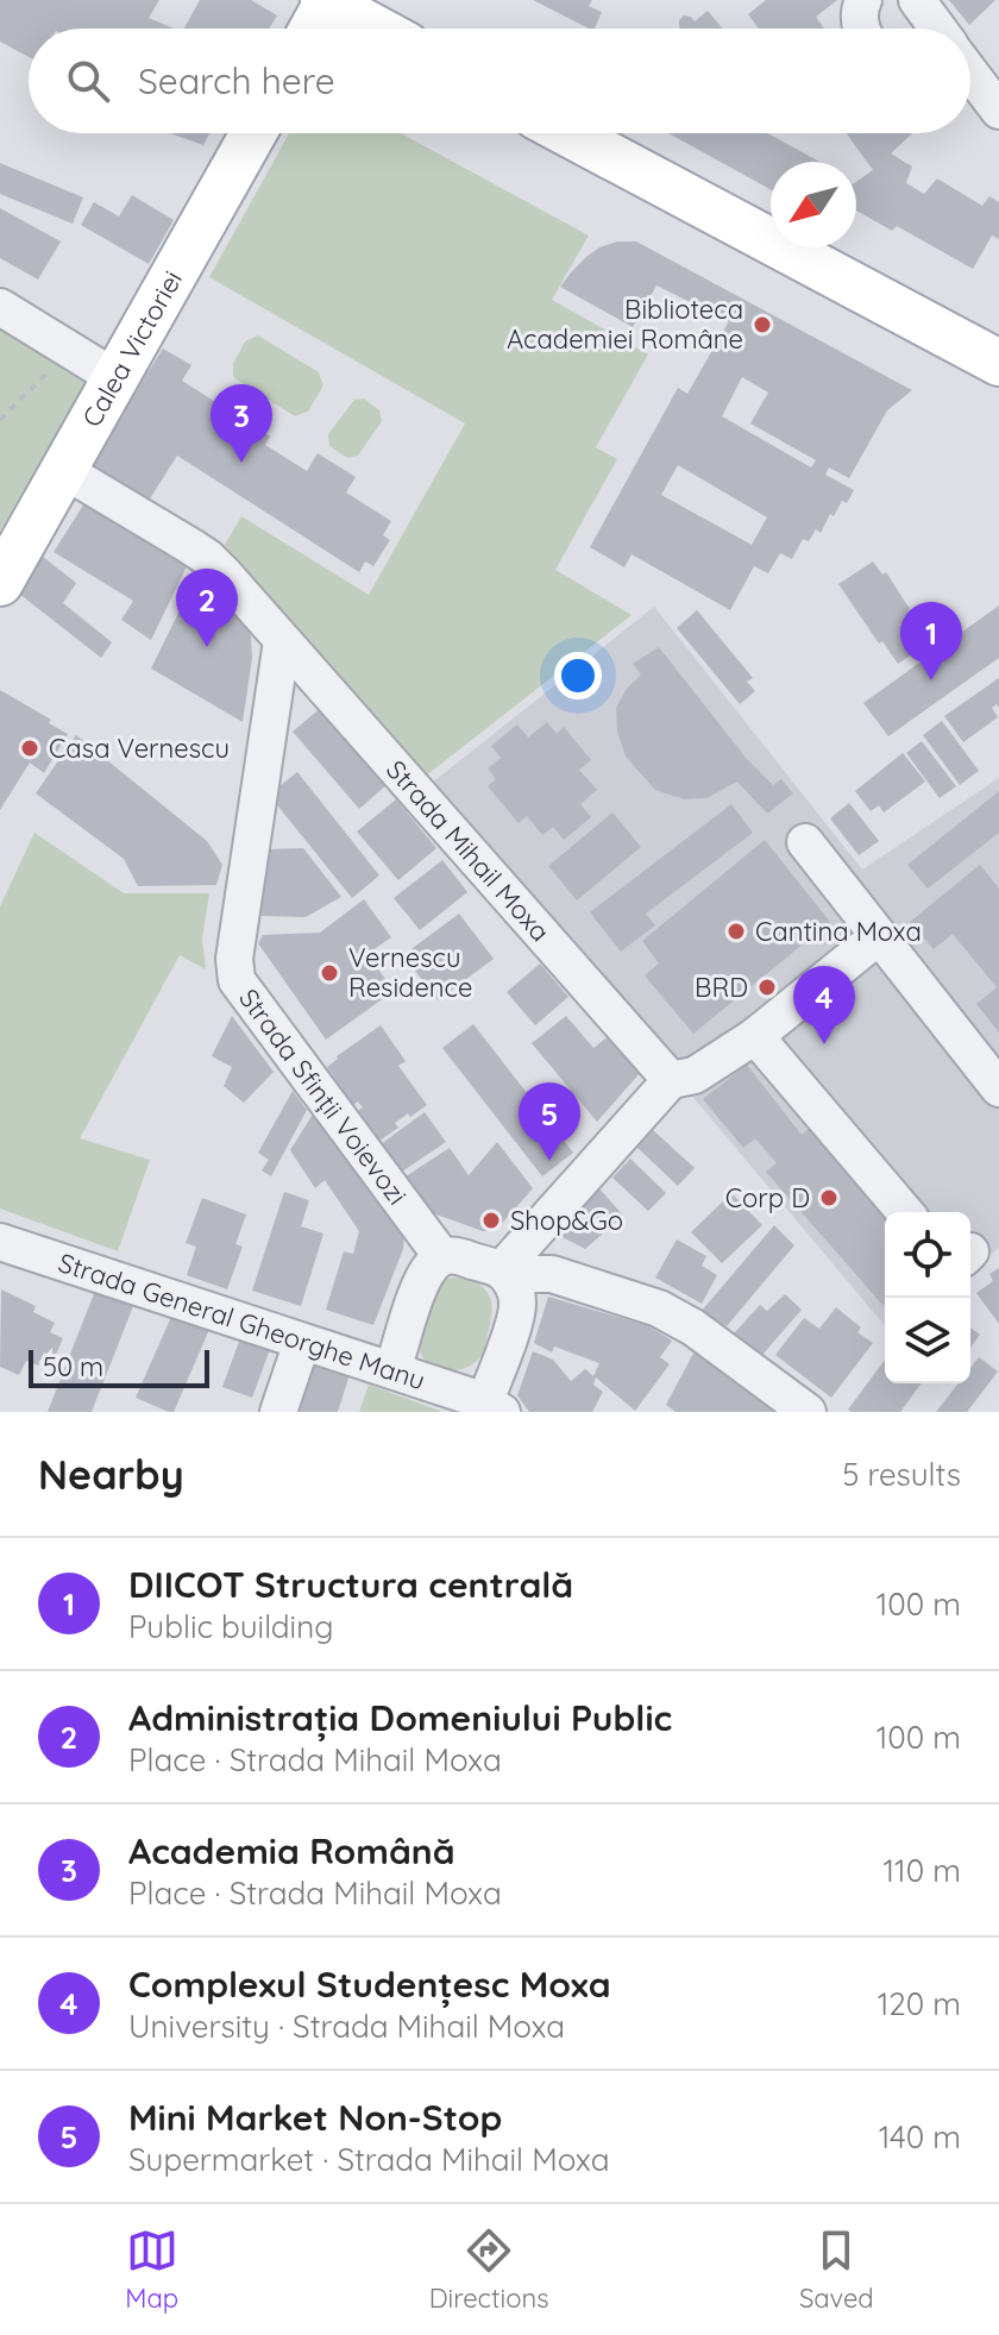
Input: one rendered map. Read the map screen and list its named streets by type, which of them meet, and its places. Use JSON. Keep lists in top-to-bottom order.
{
  "streets": {
    "main road": ["Calea Victoriei"],
    "street": ["Strada Mihail Moxa", "Strada Sfinții Voievozi", "Strada General Gheorghe Manu"]
  },
  "crossings": [
    ["Calea Victoriei", "Strada Mihail Moxa"],
    ["Strada Mihail Moxa", "Strada Sfinții Voievozi"]
  ],
  "places": [
    "Biblioteca Academiei Române",
    "Casa Vernescu",
    "Cantina Moxa",
    "Vernescu Residence",
    "BRD",
    "Corp D",
    "Shop&Go"
  ],
  "scale_bar": "50 m",
  "north": "bottom left",
  "page": {
    "search": "Search here",
    "pins": [
      "3",
      "2",
      "1",
      "4",
      "5"
    ],
    "scale": "50 m",
    "heading": ["Nearby", "5 results"],
    "list": [
      {
        "mark": "1",
        "name": "DIICOT Structura centrală",
        "note": "Public building",
        "value": "100 m"
      },
      {
        "mark": "2",
        "name": "Administrația Domeniului Public",
        "note": "Place · Strada Mihail Moxa",
        "value": "100 m"
      },
      {
        "mark": "3",
        "name": "Academia Română",
        "note": "Place · Strada Mihail Moxa",
        "value": "110 m"
      },
      {
        "mark": "4",
        "name": "Complexul Studențesc Moxa",
        "note": "University · Strada Mihail Moxa",
        "value": "120 m"
      },
      {
        "mark": "5",
        "name": "Mini Market Non-Stop",
        "note": "Supermarket · Strada Mihail Moxa",
        "value": "140 m"
      }
    ],
    "nav": ["Map", "Directions", "Saved"]
  }
}
